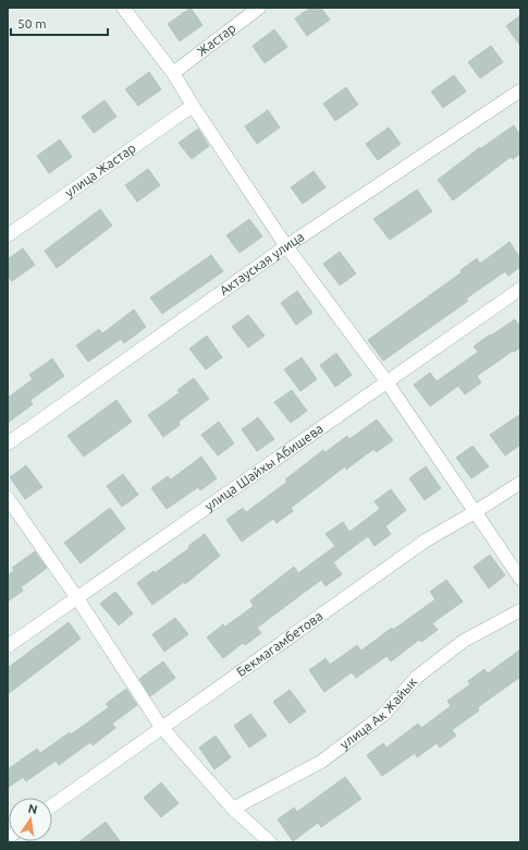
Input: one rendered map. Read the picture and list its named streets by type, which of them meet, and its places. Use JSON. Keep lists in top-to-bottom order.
{
  "streets": {
    "street": [
      "Жастар",
      "улица Жастар",
      "Актауская улица",
      "улица Шайхы Абишева",
      "Бекмагамбетова",
      "улица Ак Жайык"
    ]
  },
  "scale_bar": "50 m",
  "north": "top"
}
